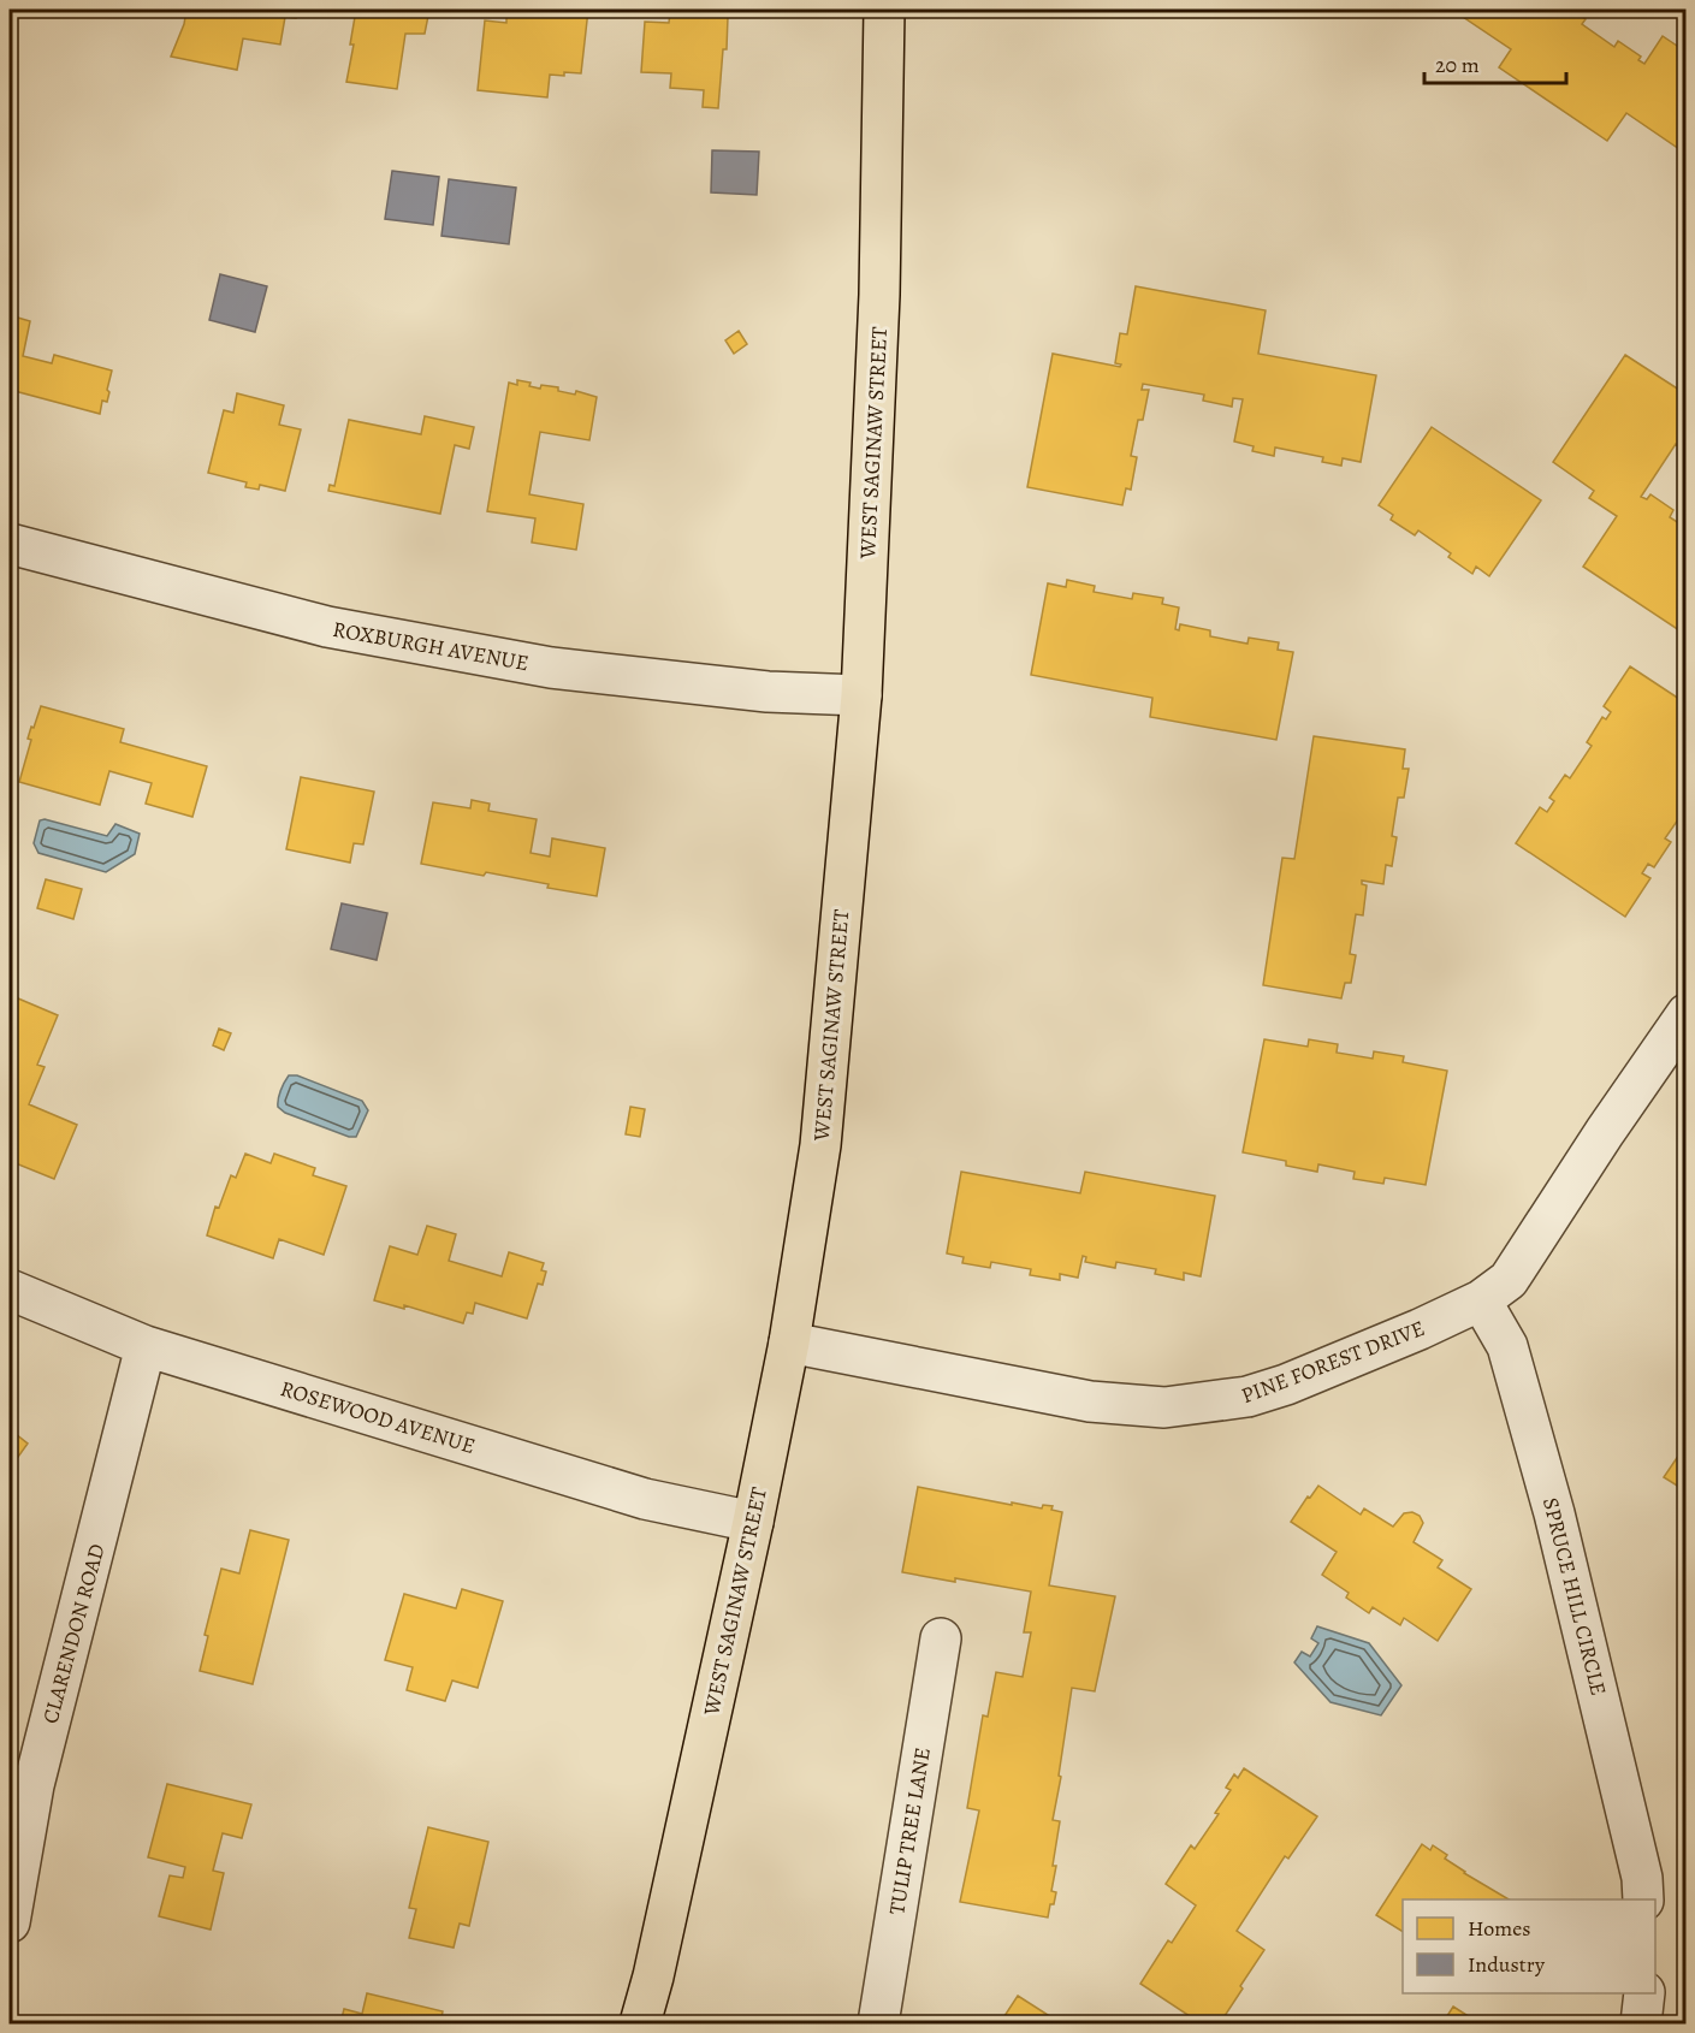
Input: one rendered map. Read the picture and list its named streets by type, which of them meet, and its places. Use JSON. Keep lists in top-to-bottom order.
{
  "streets": {
    "main road": ["WEST SAGINAW STREET"],
    "street": [
      "ROXBURGH AVENUE",
      "PINE FOREST DRIVE",
      "ROSEWOOD AVENUE",
      "SPRUCE HILL CIRCLE",
      "CLARENDON ROAD",
      "TULIP TREE LANE"
    ]
  },
  "crossings": [
    ["WEST SAGINAW STREET", "ROXBURGH AVENUE"],
    ["WEST SAGINAW STREET", "PINE FOREST DRIVE"],
    ["WEST SAGINAW STREET", "ROSEWOOD AVENUE"],
    ["PINE FOREST DRIVE", "SPRUCE HILL CIRCLE"],
    ["ROSEWOOD AVENUE", "CLARENDON ROAD"]
  ],
  "legend": ["Homes", "Industry"],
  "scale_bar": "20 m"
}
